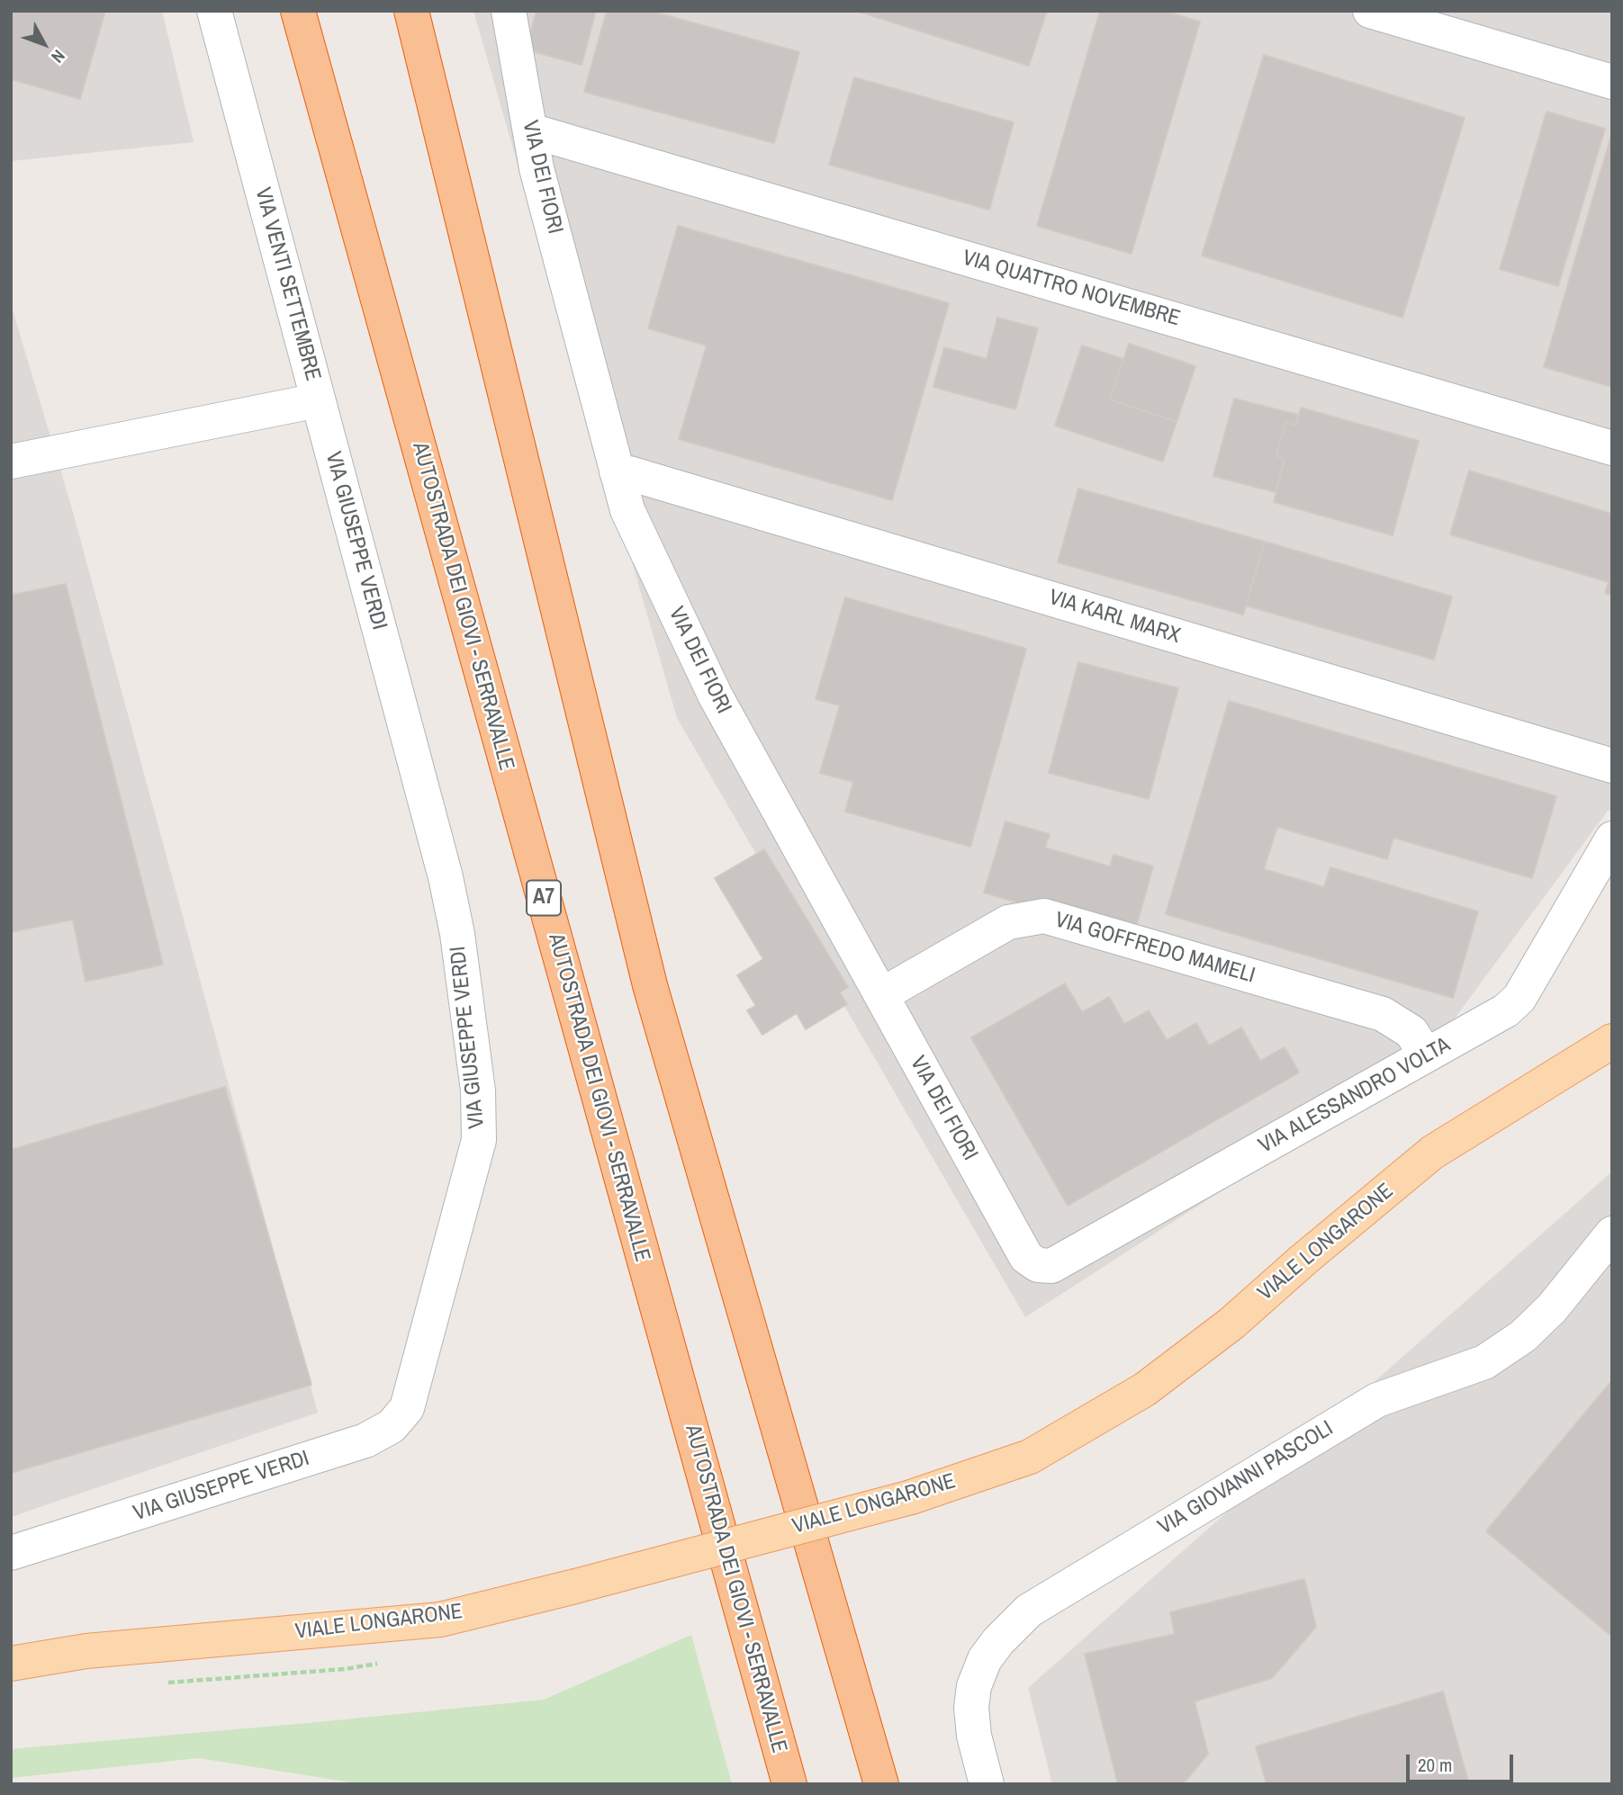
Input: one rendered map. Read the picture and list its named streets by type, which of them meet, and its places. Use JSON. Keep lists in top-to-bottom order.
{
  "streets": {
    "highway": ["AUTOSTRADA DEI GIOVI - SERRAVALLE", "A7"],
    "main road": ["VIALE LONGARONE"],
    "street": [
      "VIA DEI FIORI",
      "VIA VENTI SETTEMBRE",
      "VIA QUATTRO NOVEMBRE",
      "VIA GIUSEPPE VERDI",
      "VIA KARL MARX",
      "VIA GOFFREDO MAMELI",
      "VIA ALESSANDRO VOLTA",
      "VIA GIOVANNI PASCOLI"
    ]
  },
  "crossings": [
    ["VIA DEI FIORI", "VIA QUATTRO NOVEMBRE"],
    ["VIA DEI FIORI", "VIA KARL MARX"],
    ["VIA DEI FIORI", "VIA GOFFREDO MAMELI"],
    ["VIA DEI FIORI", "VIA ALESSANDRO VOLTA"],
    ["VIA VENTI SETTEMBRE", "VIA GIUSEPPE VERDI"],
    ["VIA GOFFREDO MAMELI", "VIA ALESSANDRO VOLTA"]
  ],
  "scale_bar": "20 m",
  "north": "bottom right"
}
